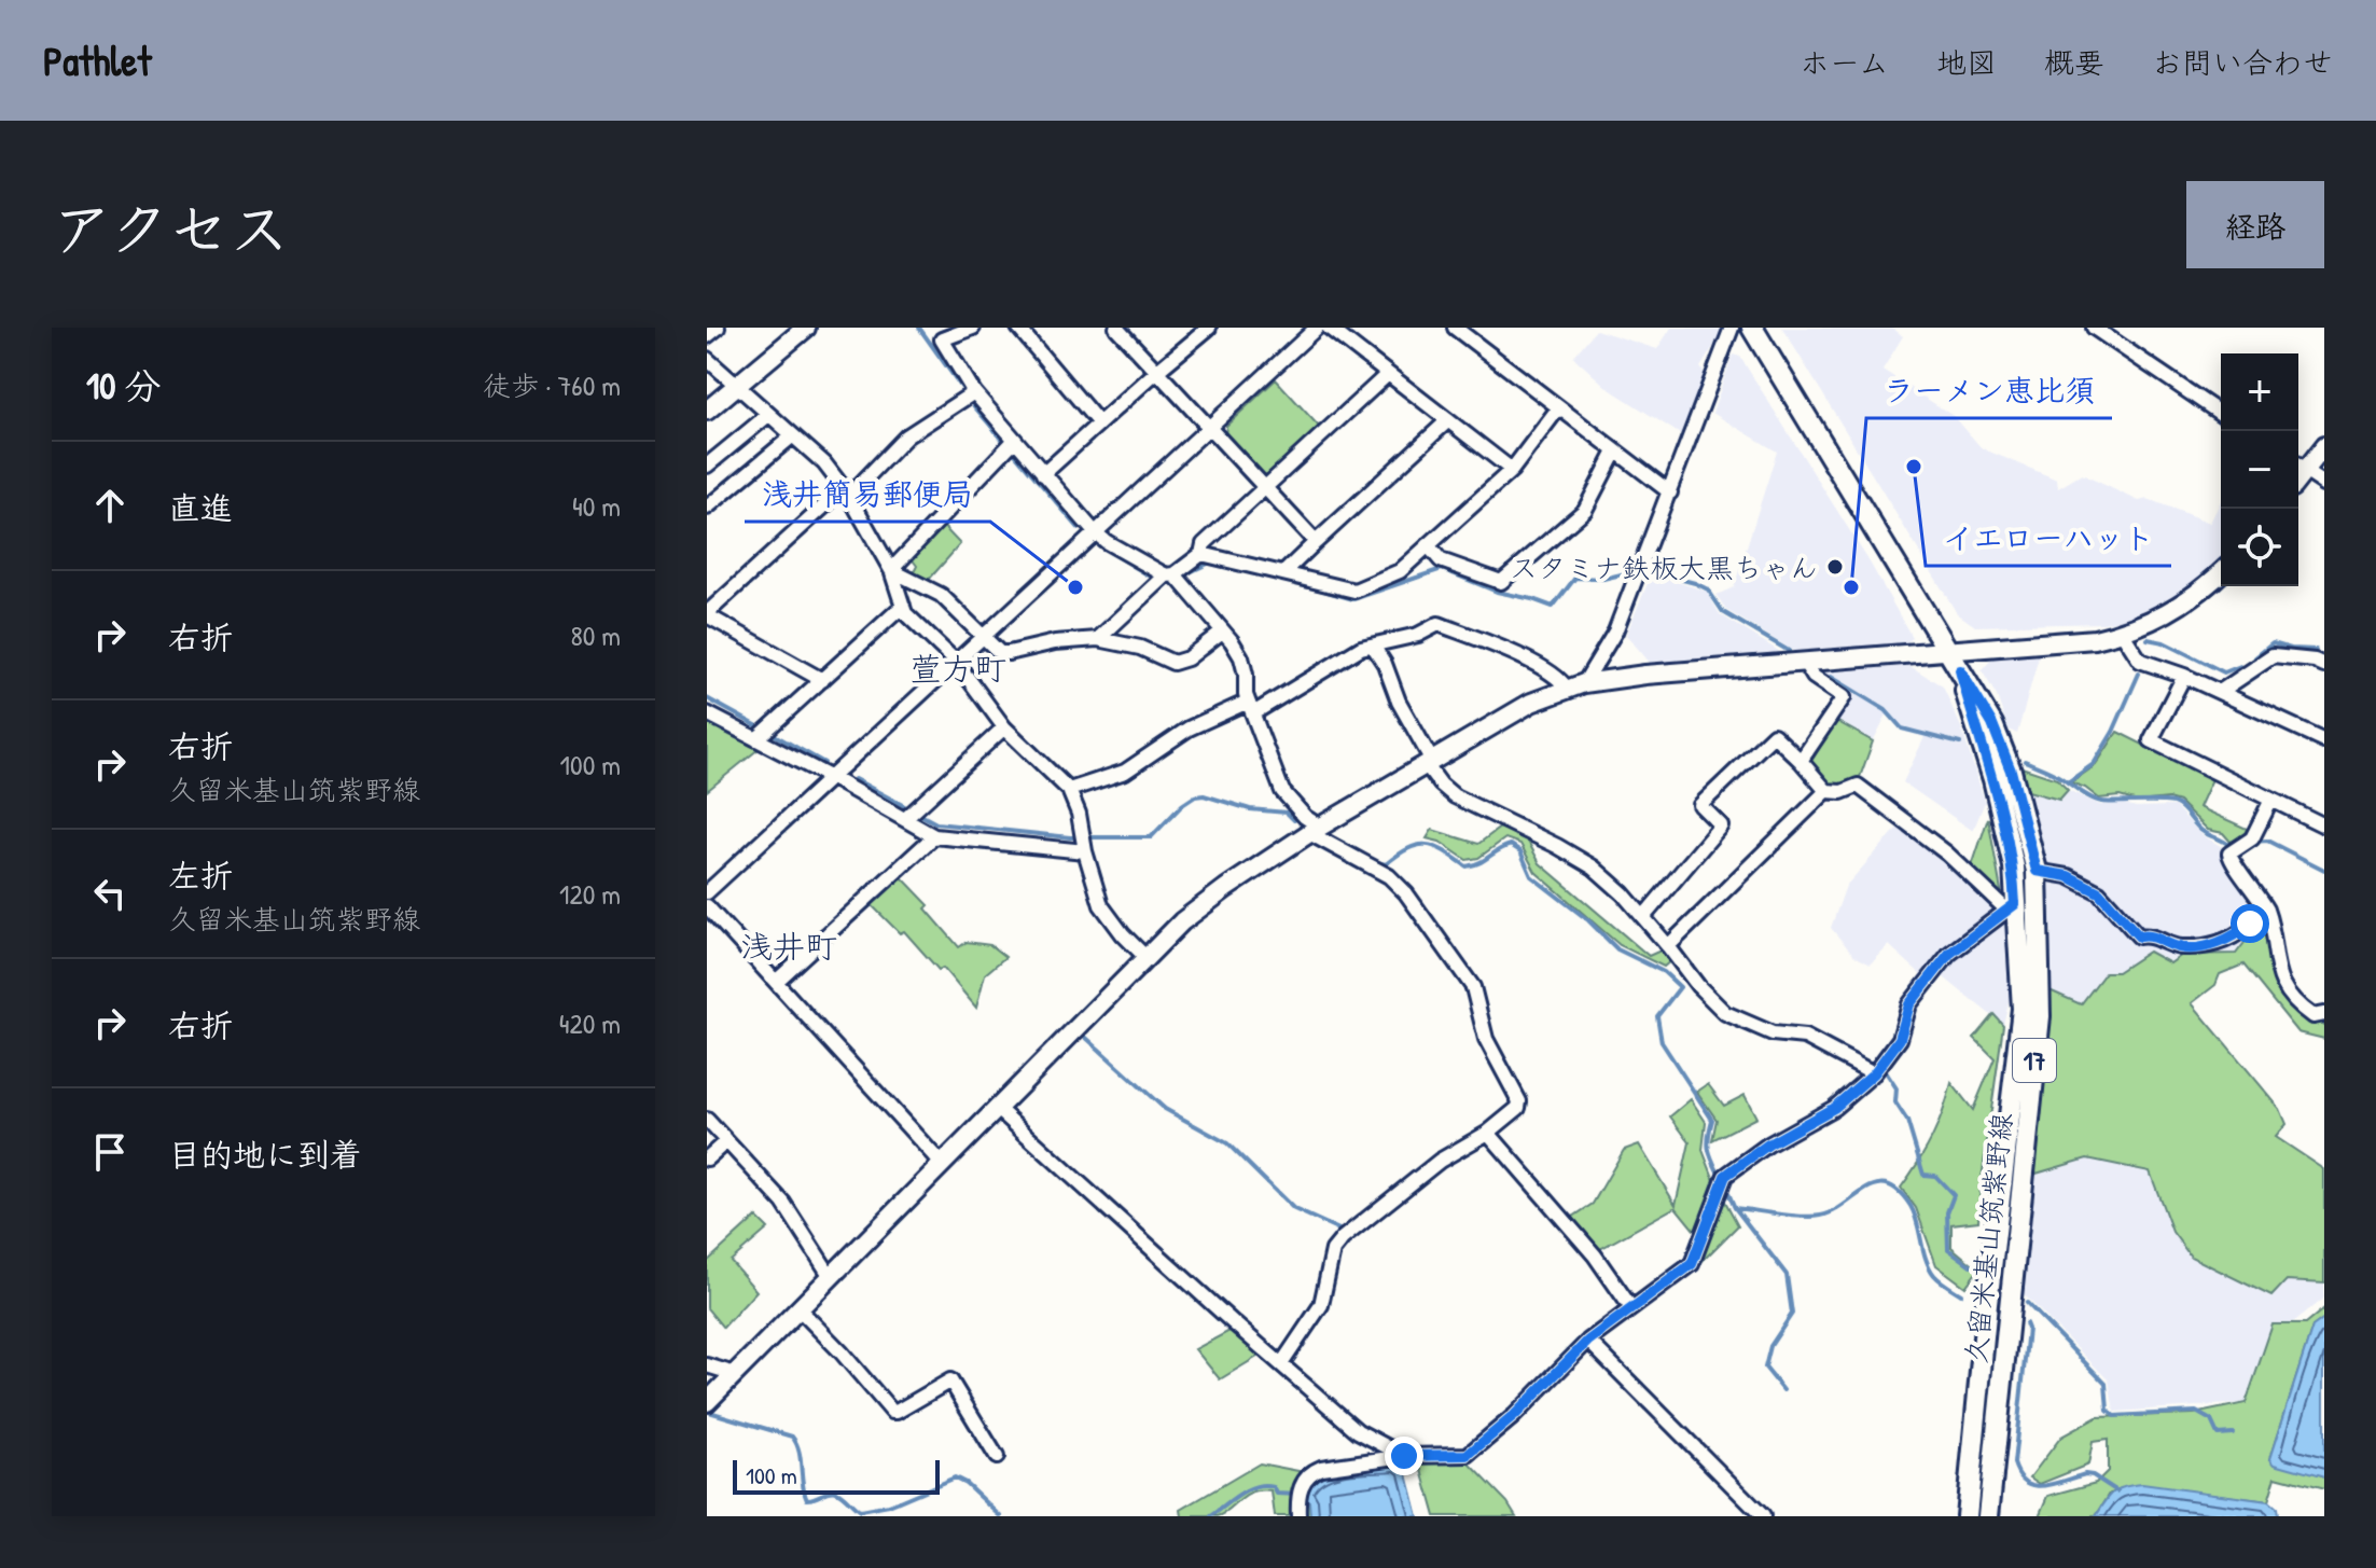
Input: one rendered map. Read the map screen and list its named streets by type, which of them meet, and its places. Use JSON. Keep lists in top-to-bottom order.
{
  "streets": {
    "main road": ["17", "久留米基山筑紫野線"]
  },
  "districts": ["萱方町", "浅井町"],
  "places": [
    "イエローハット",
    "スタミナ鉄板大黒ちゃん",
    "浅井簡易郵便局",
    "ラーメン恵比須"
  ],
  "scale_bar": "100 m",
  "page": {
    "header": "Pathlet",
    "nav": [
      "ホーム",
      "地図",
      "概要",
      "お問い合わせ"
    ],
    "title": "アクセス",
    "buttons": "経路",
    "heading": ["10 分", "徒歩 · 760 m"],
    "map_buttons": ["+", "−"],
    "list": [
      ["直進", "40 m"],
      ["右折", "80 m"],
      ["右折", "久留米基山筑紫野線", "100 m"],
      ["左折", "久留米基山筑紫野線", "120 m"],
      ["右折", "420 m"],
      "目的地に到着"
    ],
    "scale": "100 m"
  }
}
